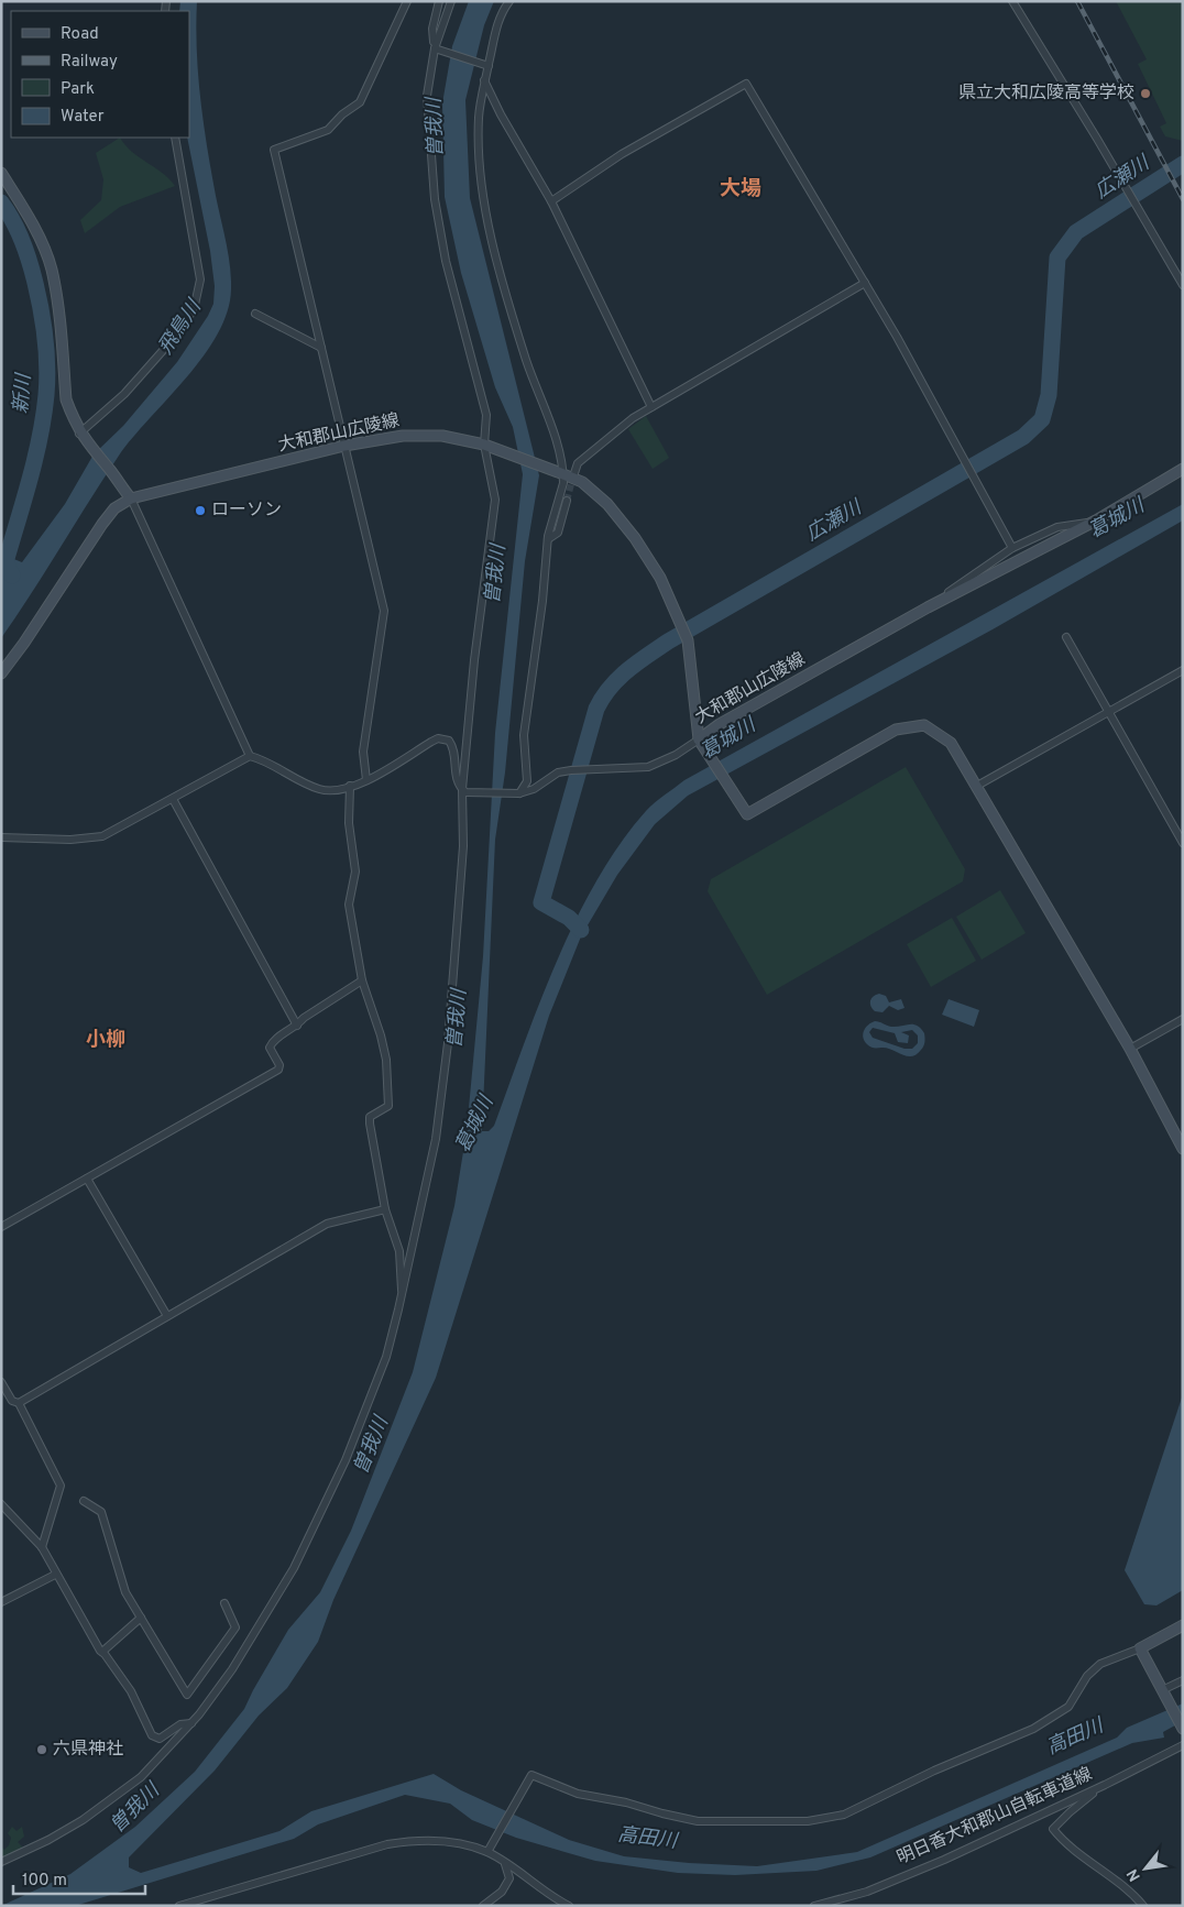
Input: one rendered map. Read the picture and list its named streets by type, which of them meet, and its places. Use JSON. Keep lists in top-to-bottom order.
{
  "streets": {
    "main road": ["大和郡山広陵線"],
    "street": ["明日香大和郡山自転車道線"]
  },
  "districts": ["大場", "小柳"],
  "water": [
    "曽我川",
    "広瀬川",
    "飛鳥川",
    "新川",
    "葛城川",
    "高田川"
  ],
  "places": ["県立大和広陵高等学校", "ローソン", "六県神社"],
  "legend": [
    "Road",
    "Railway",
    "Park",
    "Water"
  ],
  "scale_bar": "100 m",
  "north": "bottom left"
}
